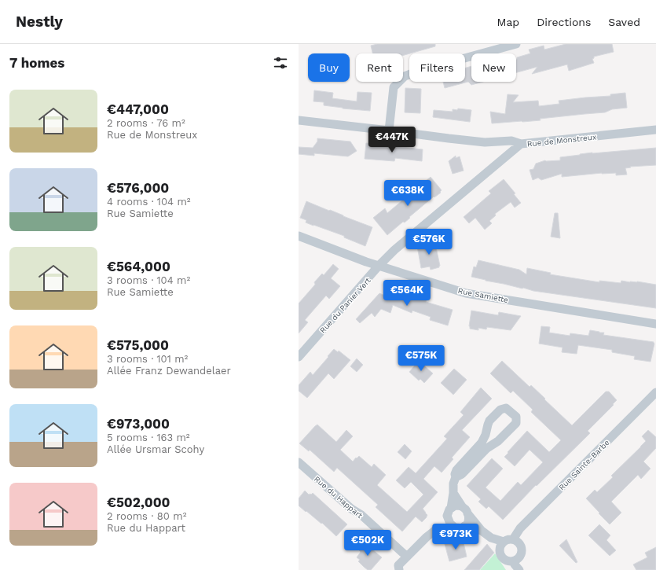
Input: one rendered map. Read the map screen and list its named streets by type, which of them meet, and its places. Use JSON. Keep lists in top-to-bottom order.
{
  "streets": {
    "street": [
      "Rue de Monstreux",
      "Rue Samiette",
      "Rue du Panier Vert",
      "Rue Sainte-Barbe",
      "Rue du Happart"
    ]
  },
  "crossings": [
    ["Rue de Monstreux", "Rue du Panier Vert"],
    ["Rue Samiette", "Rue du Panier Vert"]
  ],
  "page": {
    "header": "Nestly",
    "nav": ["Map", "Directions", "Saved"],
    "heading": "7 homes",
    "chip": [
      "Buy",
      "Rent",
      "Filters",
      "New"
    ],
    "list": [
      {
        "name": "€447,000",
        "note": "2 rooms · 76 m² · Rue de Monstreux"
      },
      {
        "name": "€576,000",
        "note": "4 rooms · 104 m² · Rue Samiette"
      },
      {
        "name": "€564,000",
        "note": "3 rooms · 104 m² · Rue Samiette"
      },
      {
        "name": "€575,000",
        "note": "3 rooms · 101 m² · Allée Franz Dewandelaer"
      },
      {
        "name": "€973,000",
        "note": "5 rooms · 163 m² · Allée Ursmar Scohy"
      },
      {
        "name": "€502,000",
        "note": "2 rooms · 80 m² · Rue du Happart"
      }
    ],
    "price": [
      "€447K",
      "€638K",
      "€576K",
      "€564K",
      "€575K",
      "€973K",
      "€502K"
    ]
  }
}
